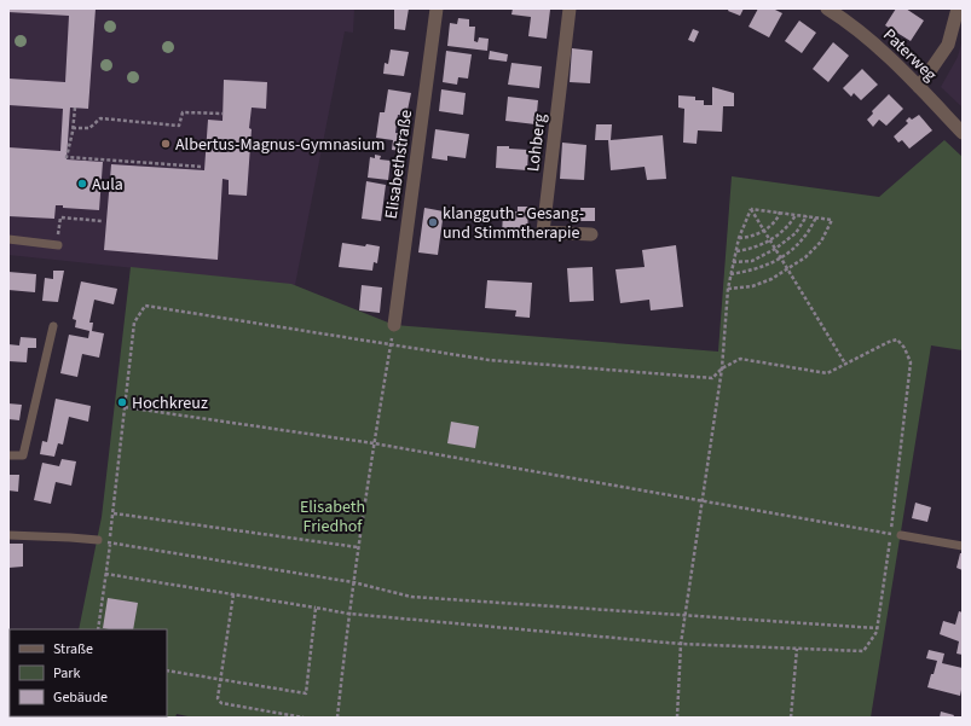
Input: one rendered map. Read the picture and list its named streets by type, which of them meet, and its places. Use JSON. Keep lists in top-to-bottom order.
{
  "streets": {
    "street": ["Paterweg", "Lohberg", "Elisabethstraße"]
  },
  "parks": ["Elisabeth Friedhof"],
  "places": [
    "Albertus-Magnus-Gymnasium",
    "Aula",
    "klangguth - Gesang- und Stimmtherapie",
    "Hochkreuz"
  ],
  "legend": ["Straße", "Park", "Gebäude"]
}
